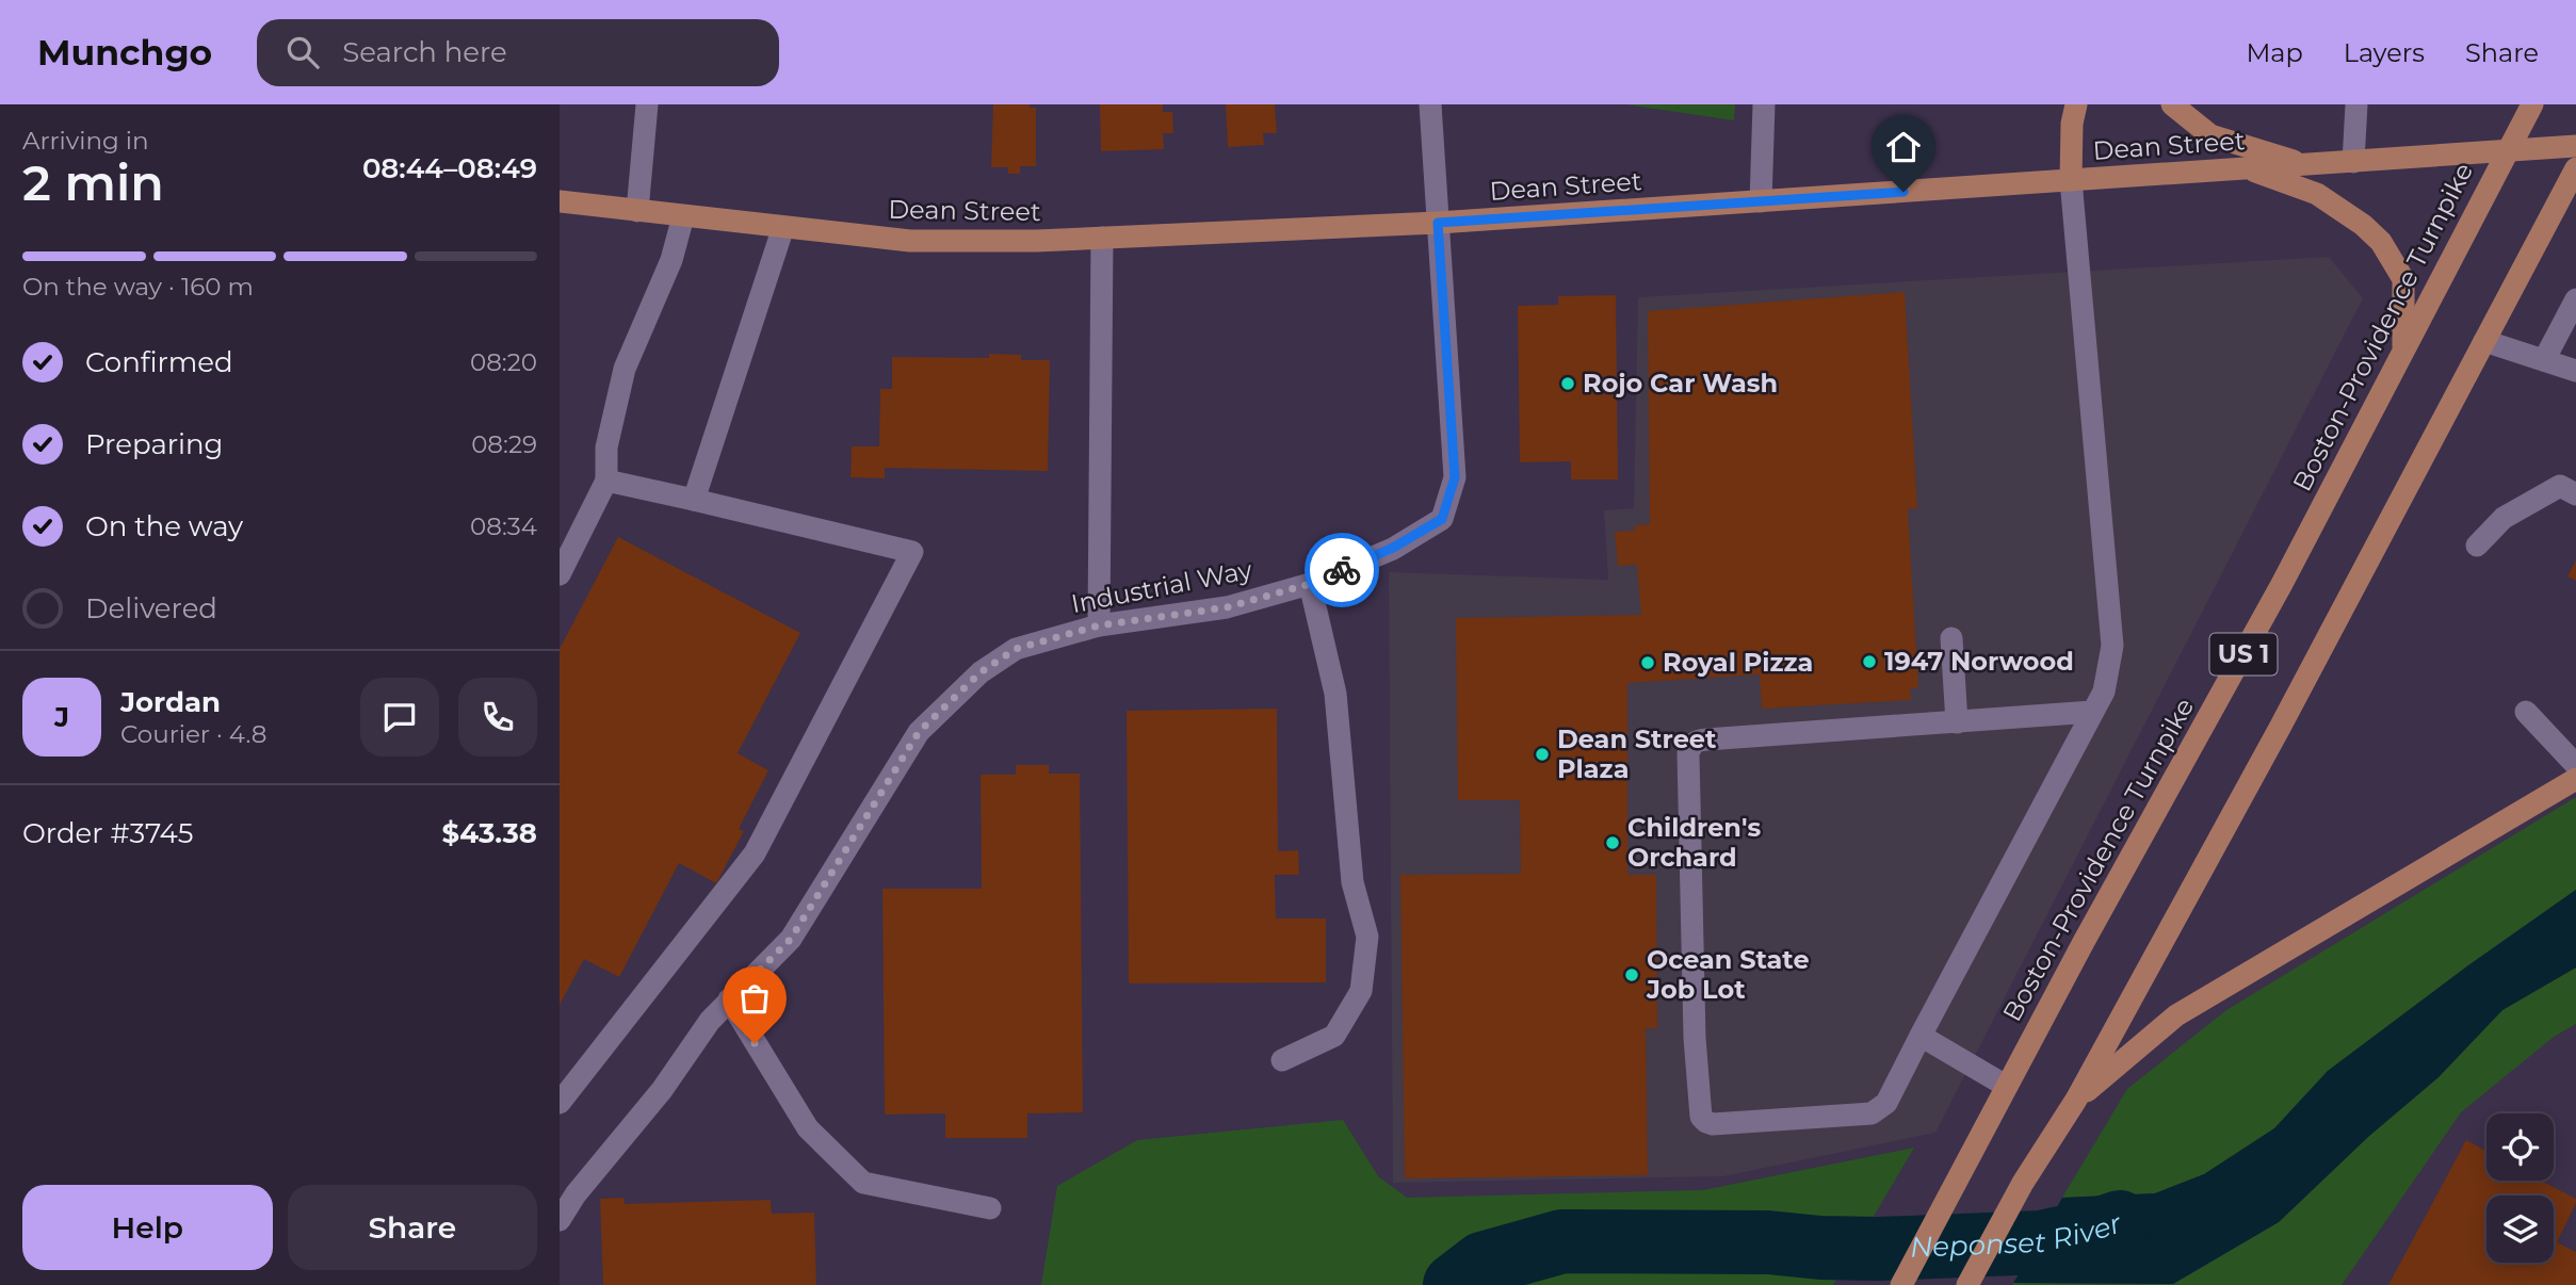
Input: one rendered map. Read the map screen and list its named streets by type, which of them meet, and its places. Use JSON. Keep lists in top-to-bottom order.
{
  "streets": {
    "main road": ["Dean Street", "Boston-Providence Turnpike", "US 1"],
    "street": ["Industrial Way"]
  },
  "crossings": [
    ["Dean Street", "Boston-Providence Turnpike"],
    ["Dean Street", "Industrial Way"]
  ],
  "water": ["Neponset River"],
  "places": [
    "Rojo Car Wash",
    "1947 Norwood",
    "Royal Pizza",
    "Dean Street Plaza",
    "Children's Orchard",
    "Ocean State Job Lot"
  ],
  "page": {
    "header": "Munchgo",
    "search": "Search here",
    "nav": ["Map", "Layers", "Share"],
    "heading": ["2 min", "Arriving in", "08:44–08:49"],
    "panel": [
      "Jordan",
      "Courier · 4.8",
      "Order #3745",
      "$43.38"
    ],
    "bar": "On the way · 160 m",
    "list": [
      ["Confirmed", "08:20"],
      ["Preparing", "08:29"],
      ["On the way", "08:34"],
      "Delivered"
    ],
    "round": "J",
    "buttons": ["Help", "Share"]
  }
}
